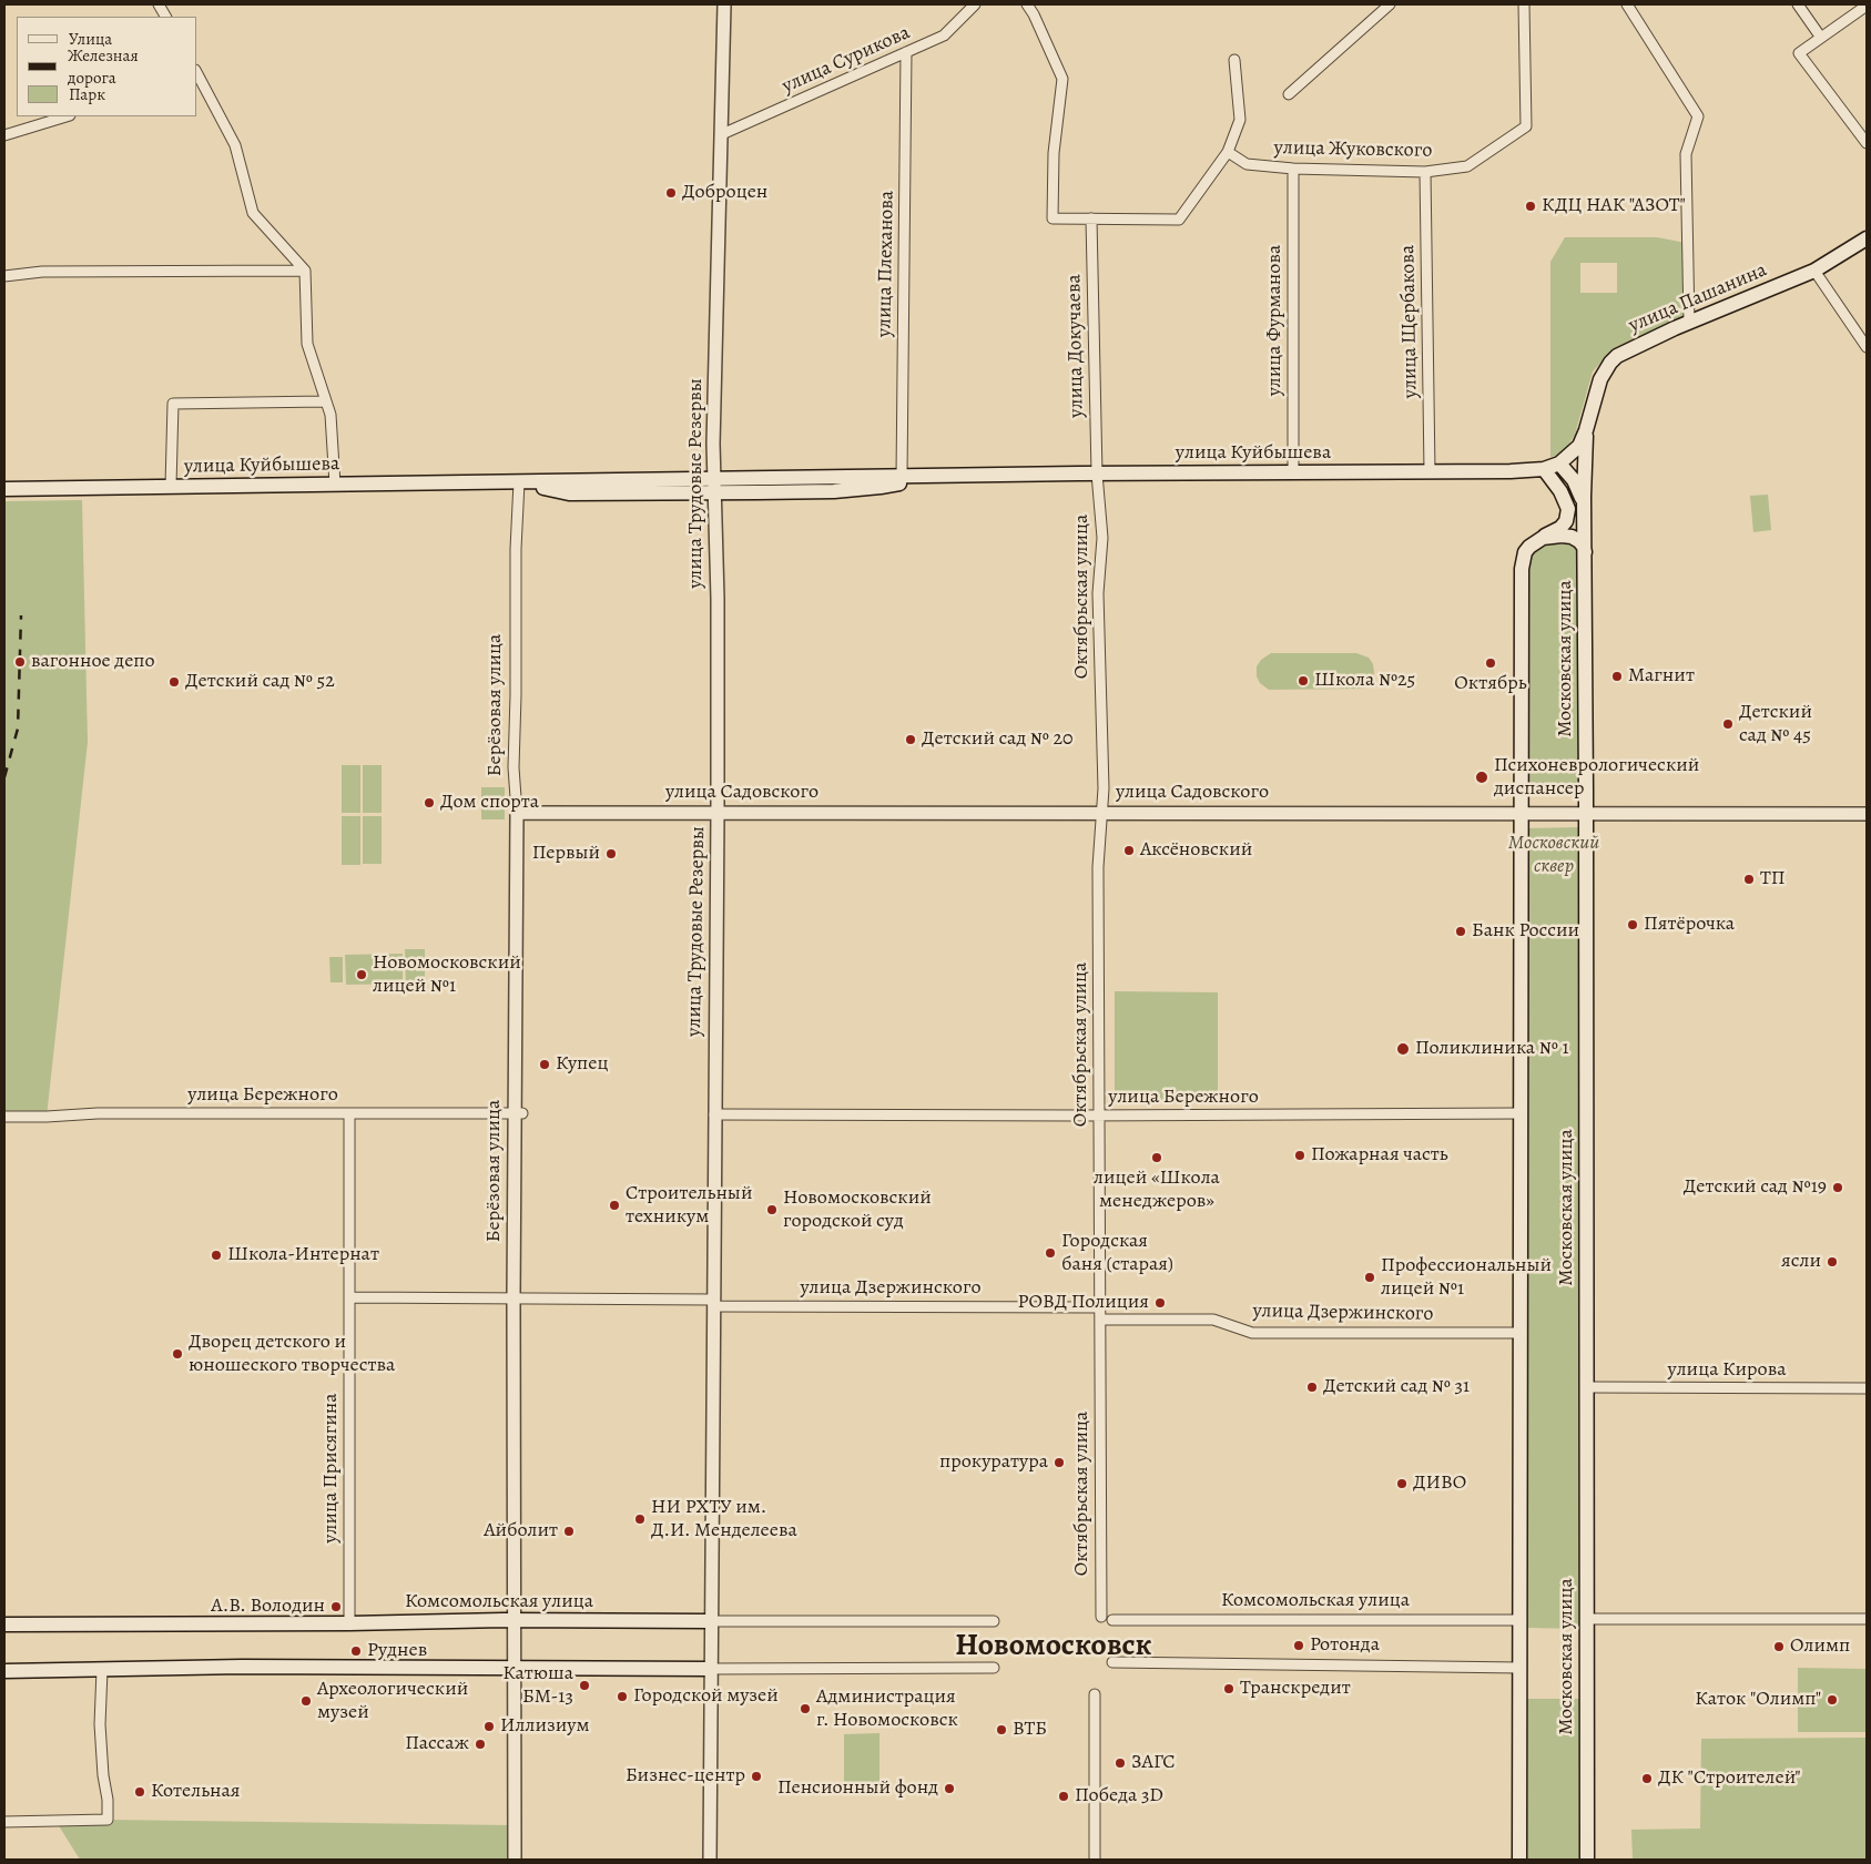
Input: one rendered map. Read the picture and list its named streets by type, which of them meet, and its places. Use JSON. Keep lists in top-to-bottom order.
{
  "streets": {
    "main road": [
      "улица Пашанина",
      "улица Куйбышева",
      "Московская улица",
      "Комсомольская улица"
    ],
    "street": [
      "улица Сурикова",
      "улица Жуковского",
      "улица Плеханова",
      "улица Фурманова",
      "улица Щербакова",
      "улица Докучаева",
      "улица Трудовые Резервы",
      "Октябрьская улица",
      "Берёзовая улица",
      "улица Садовского",
      "улица Бережного",
      "улица Дзержинского",
      "улица Кирова",
      "улица Присягина"
    ]
  },
  "crossings": [
    ["улица Сурикова", "улица Плеханова"],
    ["улица Сурикова", "улица Трудовые Резервы"],
    ["улица Жуковского", "улица Фурманова"],
    ["улица Жуковского", "улица Щербакова"],
    ["улица Плеханова", "улица Куйбышева"],
    ["улица Пашанина", "улица Куйбышева"],
    ["улица Фурманова", "улица Куйбышева"],
    ["улица Щербакова", "улица Куйбышева"],
    ["улица Докучаева", "улица Куйбышева"],
    ["улица Докучаева", "Октябрьская улица"],
    ["улица Куйбышева", "улица Трудовые Резервы"],
    ["улица Куйбышева", "Октябрьская улица"],
    ["улица Куйбышева", "Берёзовая улица"],
    ["улица Трудовые Резервы", "улица Садовского"],
    ["улица Трудовые Резервы", "улица Бережного"],
    ["улица Трудовые Резервы", "улица Дзержинского"],
    ["улица Трудовые Резервы", "Комсомольская улица"],
    ["Октябрьская улица", "улица Садовского"],
    ["Октябрьская улица", "улица Бережного"],
    ["Октябрьская улица", "улица Дзержинского"],
    ["Московская улица", "улица Садовского"],
    ["Московская улица", "улица Кирова"],
    ["Берёзовая улица", "улица Садовского"],
    ["Берёзовая улица", "улица Бережного"],
    ["Берёзовая улица", "улица Дзержинского"],
    ["Берёзовая улица", "Комсомольская улица"],
    ["улица Бережного", "улица Присягина"],
    ["улица Дзержинского", "улица Присягина"],
    ["улица Присягина", "Комсомольская улица"]
  ],
  "districts": ["Новомосковск"],
  "parks": ["Московский сквер"],
  "places": [
    "Доброцен",
    "КДЦ НАК \"АЗОТ\"",
    "вагонное депо",
    "Октябрь",
    "Магнит",
    "Школа №25",
    "Детский сад № 52",
    "Детский сад № 45",
    "Детский сад № 20",
    "Психоневрологический диспансер",
    "Дом спорта",
    "Аксёновский",
    "Первый",
    "ТП",
    "Пятёрочка",
    "Банк России",
    "Новомосковский лицей №1",
    "Поликлиника № 1",
    "Купец",
    "Пожарная часть",
    "лицей «Школа менеджеров»",
    "Детский сад №19",
    "Строительный техникум",
    "Новомосковский городской суд",
    "Городская баня (старая)",
    "Школа-Интернат",
    "ясли",
    "Профессиональный лицей №1",
    "РОВД Полиция",
    "Дворец детского и юношеского творчества",
    "Детский сад № 31",
    "прокуратура",
    "ДИВО",
    "НИ РХТУ им. Д.И. Менделеева",
    "Айболит",
    "А.В. Володин",
    "Ротонда",
    "Олимп",
    "Руднев",
    "Катюша БМ-13",
    "Транскредит",
    "Городской музей",
    "Каток \"Олимп\"",
    "Археологический музей",
    "Администрация г. Новомосковск",
    "Иллизиум",
    "ВТБ",
    "Пассаж",
    "ЗАГС",
    "Бизнес-центр",
    "ДК \"Строителей\"",
    "Пенсионный фонд",
    "Котельная",
    "Победа 3D"
  ],
  "legend": ["Улица", "Железная дорога", "Парк"]
}
